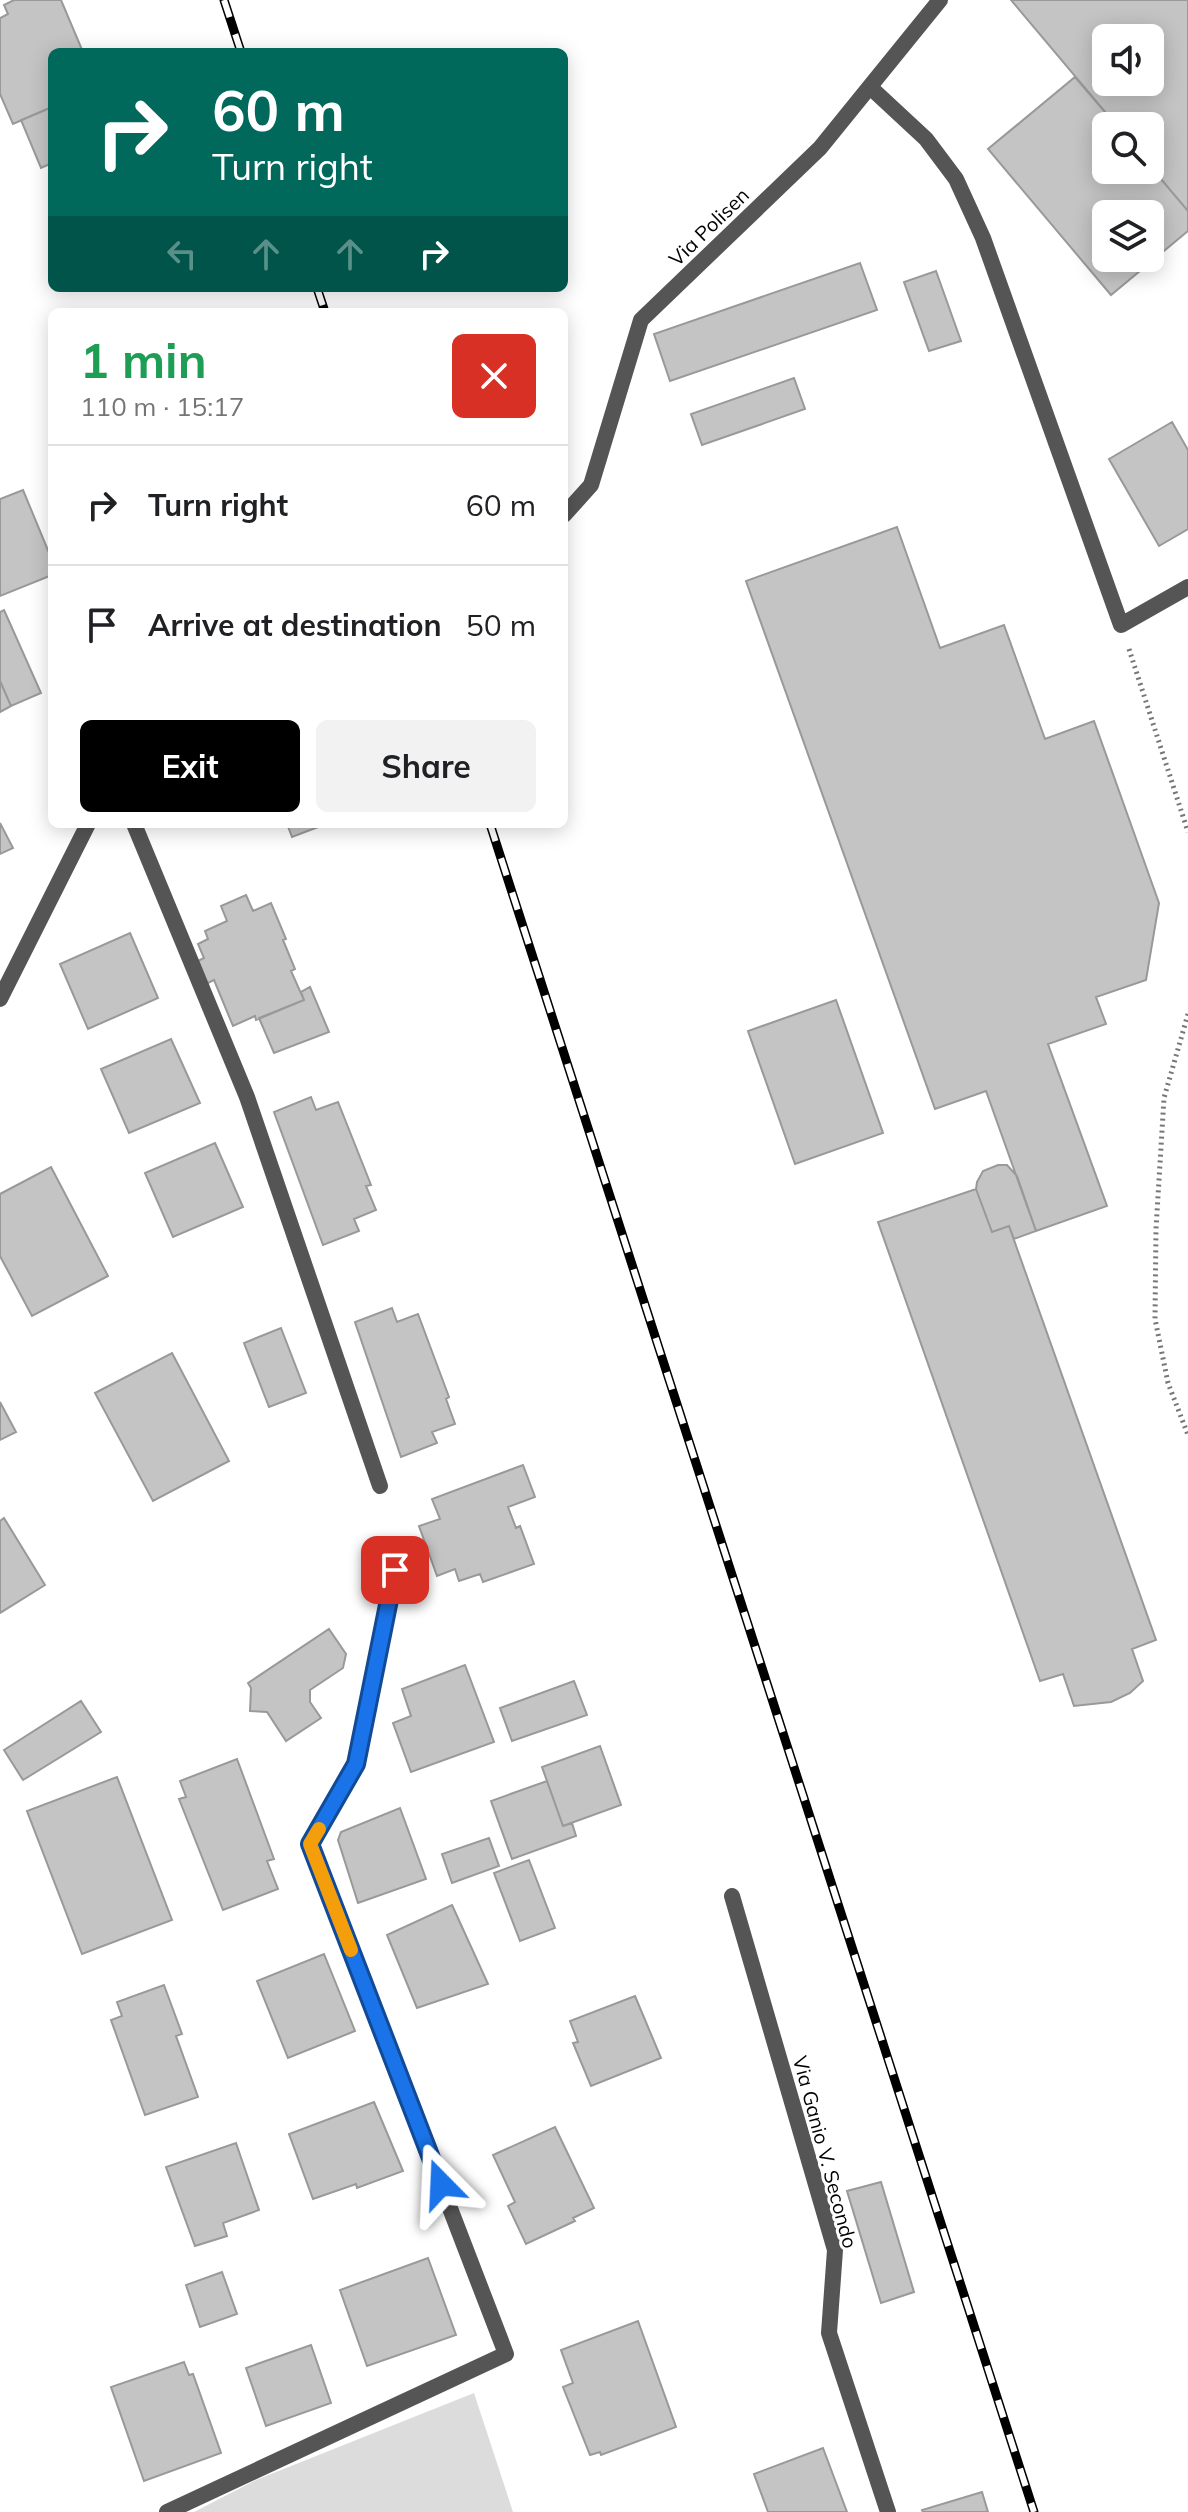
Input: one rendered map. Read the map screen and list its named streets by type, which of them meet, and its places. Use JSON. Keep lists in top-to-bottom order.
{
  "streets": {
    "street": ["Via Polisen", "Via Ganio V. Secondo"]
  },
  "page": {
    "turn": ["60 m", "Turn right"],
    "heading": ["1 min", "110 m · 15:17"],
    "list": [
      {
        "name": "Turn right",
        "value": "60 m"
      },
      {
        "name": "Arrive at destination",
        "value": "50 m"
      }
    ],
    "buttons": ["Exit", "Share"]
  }
}
